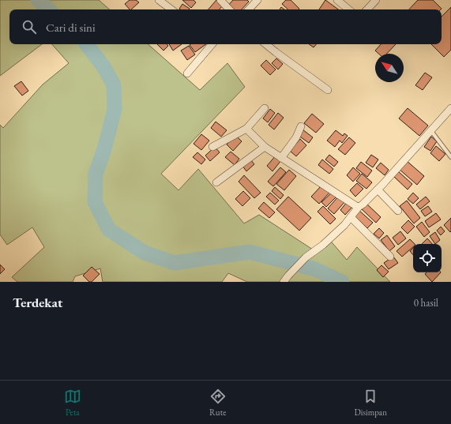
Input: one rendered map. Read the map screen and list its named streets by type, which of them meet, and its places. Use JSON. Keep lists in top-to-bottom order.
{
  "north": "top left",
  "page": {
    "search": "Cari di sini",
    "heading": ["Terdekat", "0 hasil"],
    "nav": ["Peta", "Rute", "Disimpan"]
  }
}
